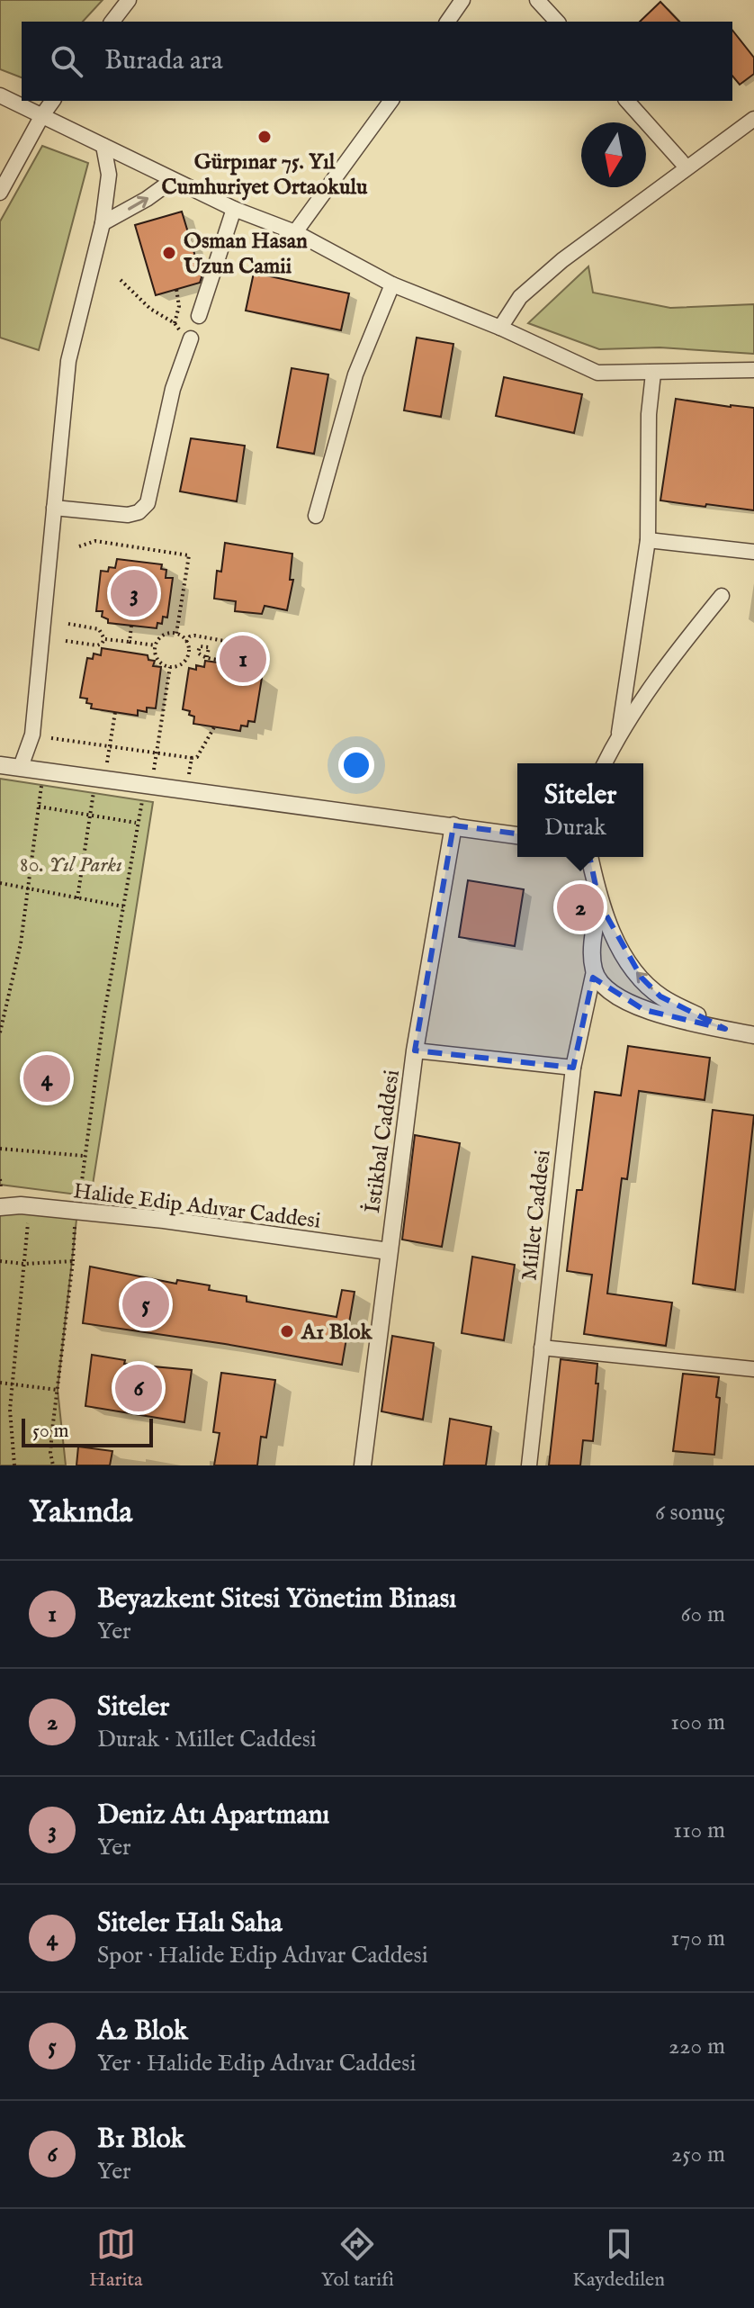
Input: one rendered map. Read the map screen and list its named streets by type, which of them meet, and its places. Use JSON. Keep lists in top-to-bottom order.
{
  "streets": {
    "street": ["İstikbal Caddesi", "Halide Edip Adıvar Caddesi", "Millet Caddesi"]
  },
  "crossings": [
    ["İstikbal Caddesi", "Halide Edip Adıvar Caddesi"]
  ],
  "parks": ["80. Yıl Parkı"],
  "places": ["Gürpınar 75. Yıl Cumhuriyet Ortaokulu", "Osman Hasan Uzun Camii", "A1 Blok"],
  "scale_bar": "50 m",
  "north": "bottom",
  "page": {
    "search": "Burada ara",
    "pins": [
      "3",
      "1",
      "2",
      "4",
      "5",
      "6"
    ],
    "popup": ["Siteler", "Durak"],
    "scale": "50 m",
    "heading": ["Yakında", "6 sonuç"],
    "list": [
      {
        "mark": "1",
        "name": "Beyazkent Sitesi Yönetim Binası",
        "note": "Yer",
        "value": "60 m"
      },
      {
        "mark": "2",
        "name": "Siteler",
        "note": "Durak · Millet Caddesi",
        "value": "100 m"
      },
      {
        "mark": "3",
        "name": "Deniz Atı Apartmanı",
        "note": "Yer",
        "value": "110 m"
      },
      {
        "mark": "4",
        "name": "Siteler Halı Saha",
        "note": "Spor · Halide Edip Adıvar Caddesi",
        "value": "170 m"
      },
      {
        "mark": "5",
        "name": "A2 Blok",
        "note": "Yer · Halide Edip Adıvar Caddesi",
        "value": "220 m"
      },
      {
        "mark": "6",
        "name": "B1 Blok",
        "note": "Yer",
        "value": "250 m"
      }
    ],
    "nav": ["Harita", "Yol tarifi", "Kaydedilen"]
  }
}
